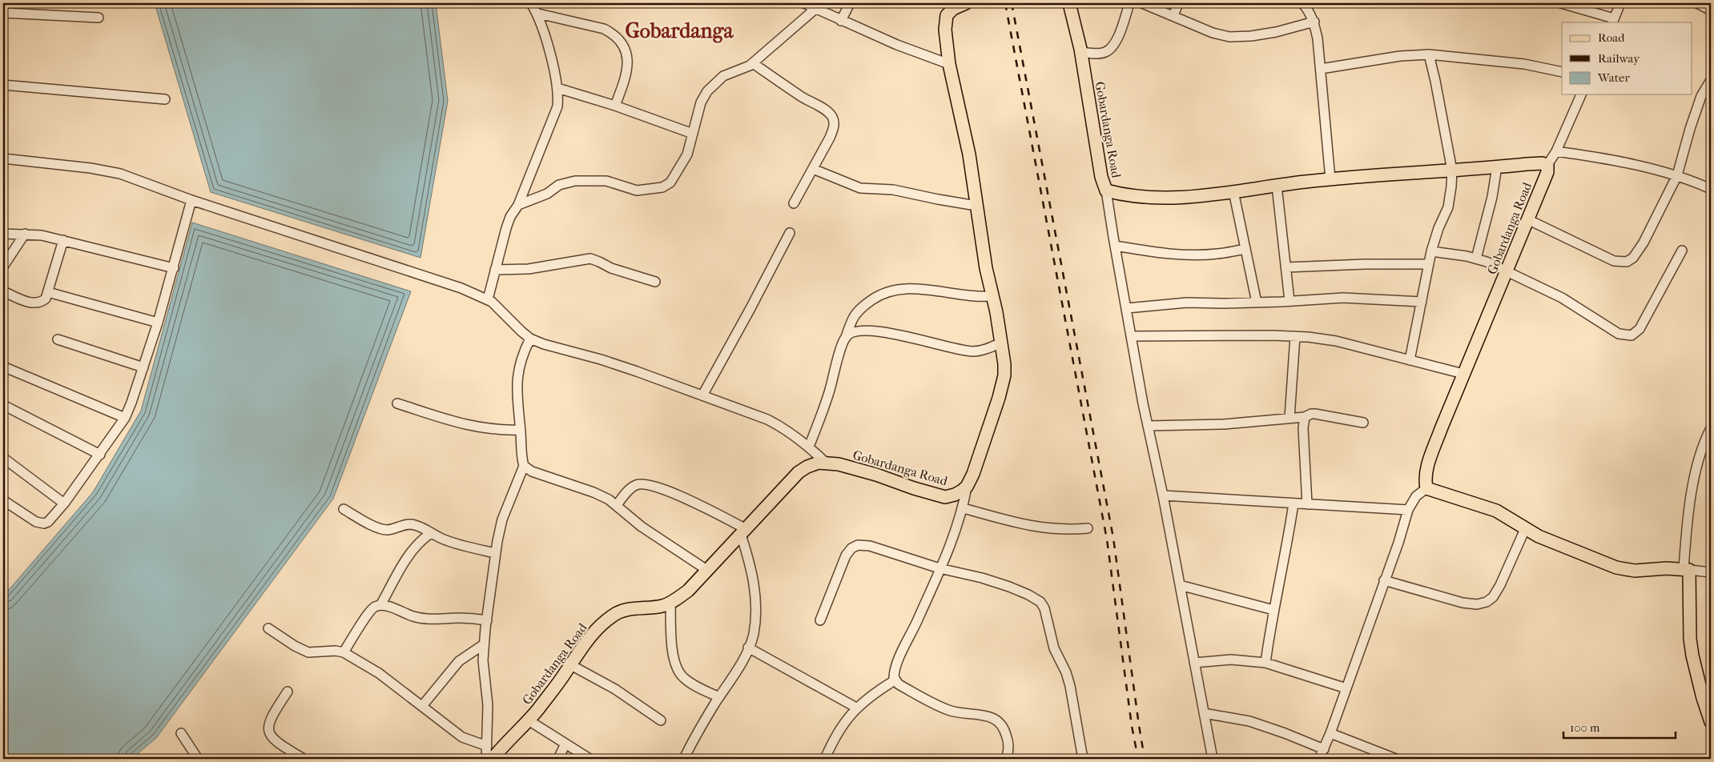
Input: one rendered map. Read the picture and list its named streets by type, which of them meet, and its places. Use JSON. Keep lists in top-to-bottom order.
{
  "streets": {
    "main road": ["Gobardanga Road"]
  },
  "districts": ["Gobardanga"],
  "legend": ["Road", "Railway", "Water"],
  "scale_bar": "100 m"
}
